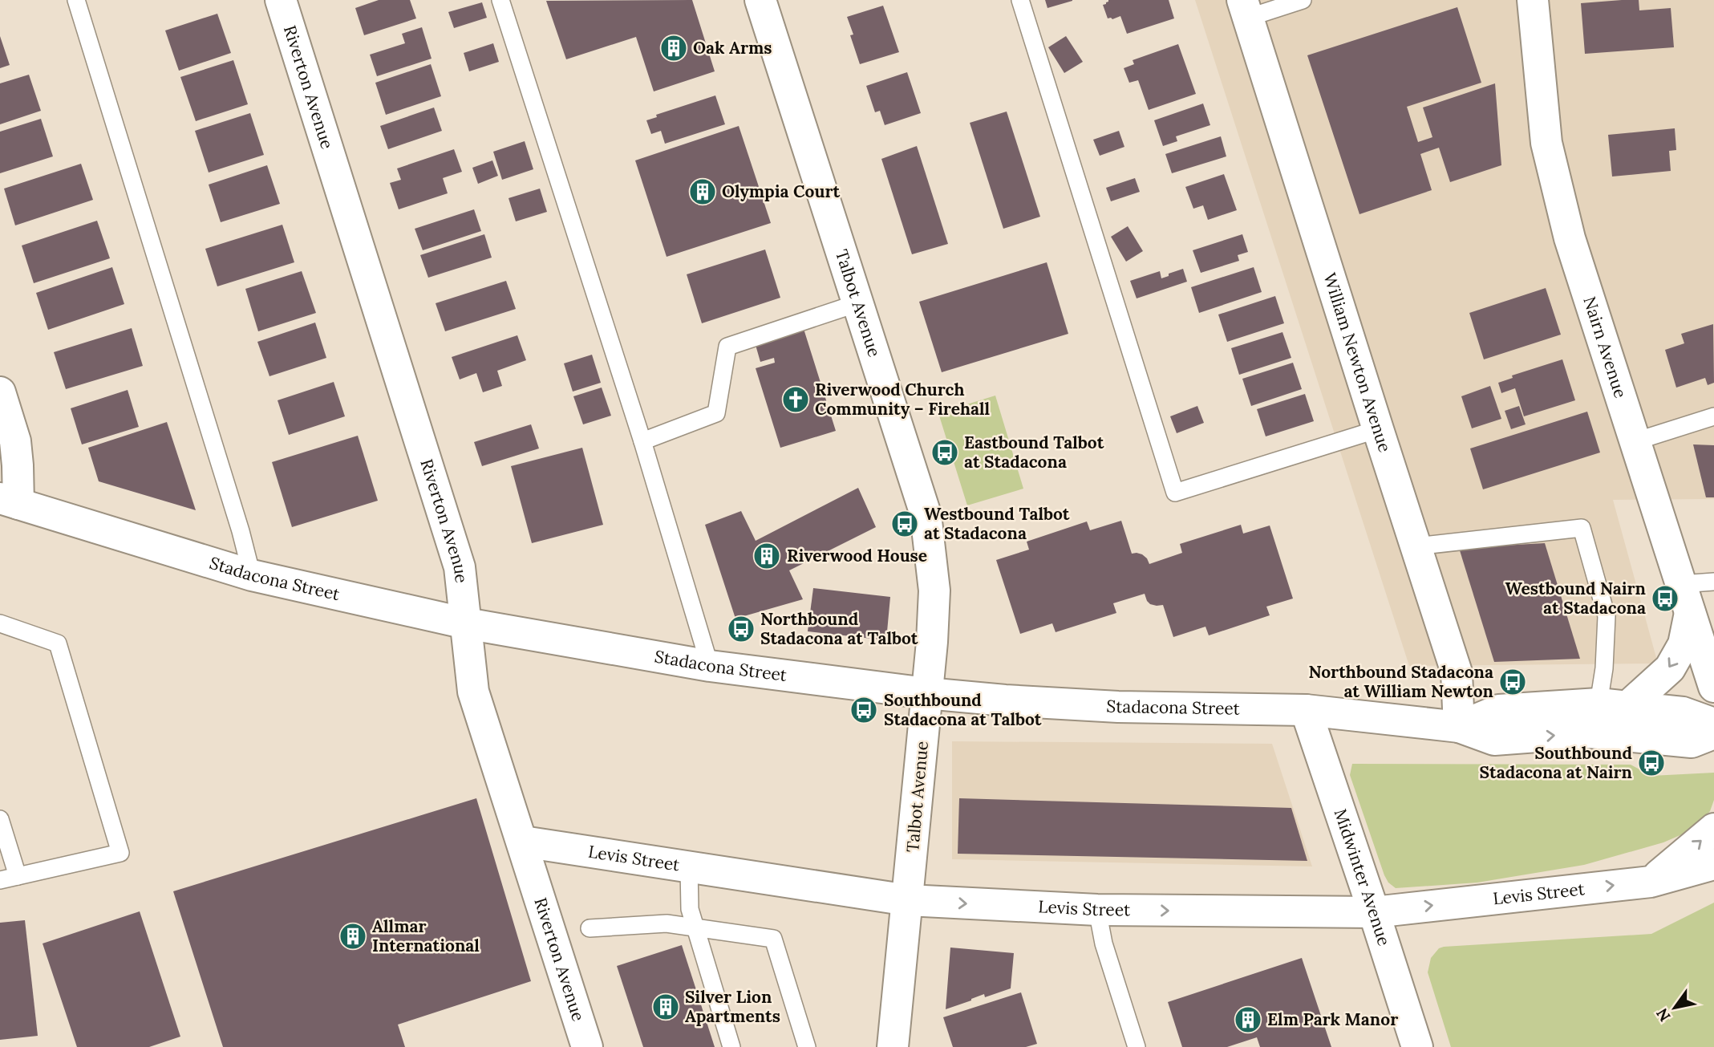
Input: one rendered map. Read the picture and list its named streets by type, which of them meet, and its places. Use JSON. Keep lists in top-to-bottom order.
{
  "streets": {
    "street": [
      "Riverton Avenue",
      "Talbot Avenue",
      "Nairn Avenue",
      "William Newton Avenue",
      "Stadacona Street",
      "Levis Street",
      "Midwinter Avenue"
    ]
  },
  "crossings": [
    ["Riverton Avenue", "Stadacona Street"],
    ["Riverton Avenue", "Levis Street"],
    ["Talbot Avenue", "Stadacona Street"],
    ["Talbot Avenue", "Levis Street"],
    ["William Newton Avenue", "Stadacona Street"],
    ["Stadacona Street", "Midwinter Avenue"],
    ["Levis Street", "Midwinter Avenue"]
  ],
  "one_way": ["Levis Street"],
  "places": {
    "building": [
      "Oak Arms",
      "Olympia Court",
      "Riverwood House",
      "Allmar International",
      "Silver Lion Apartments",
      "Elm Park Manor"
    ],
    "church": ["Riverwood Church Community – Firehall"],
    "bus stop": [
      "Eastbound Talbot at Stadacona",
      "Westbound Talbot at Stadacona",
      "Westbound Nairn at Stadacona",
      "Northbound Stadacona at Talbot",
      "Northbound Stadacona at William Newton",
      "Southbound Stadacona at Talbot",
      "Southbound Stadacona at Nairn"
    ]
  },
  "north": "bottom left"
}
